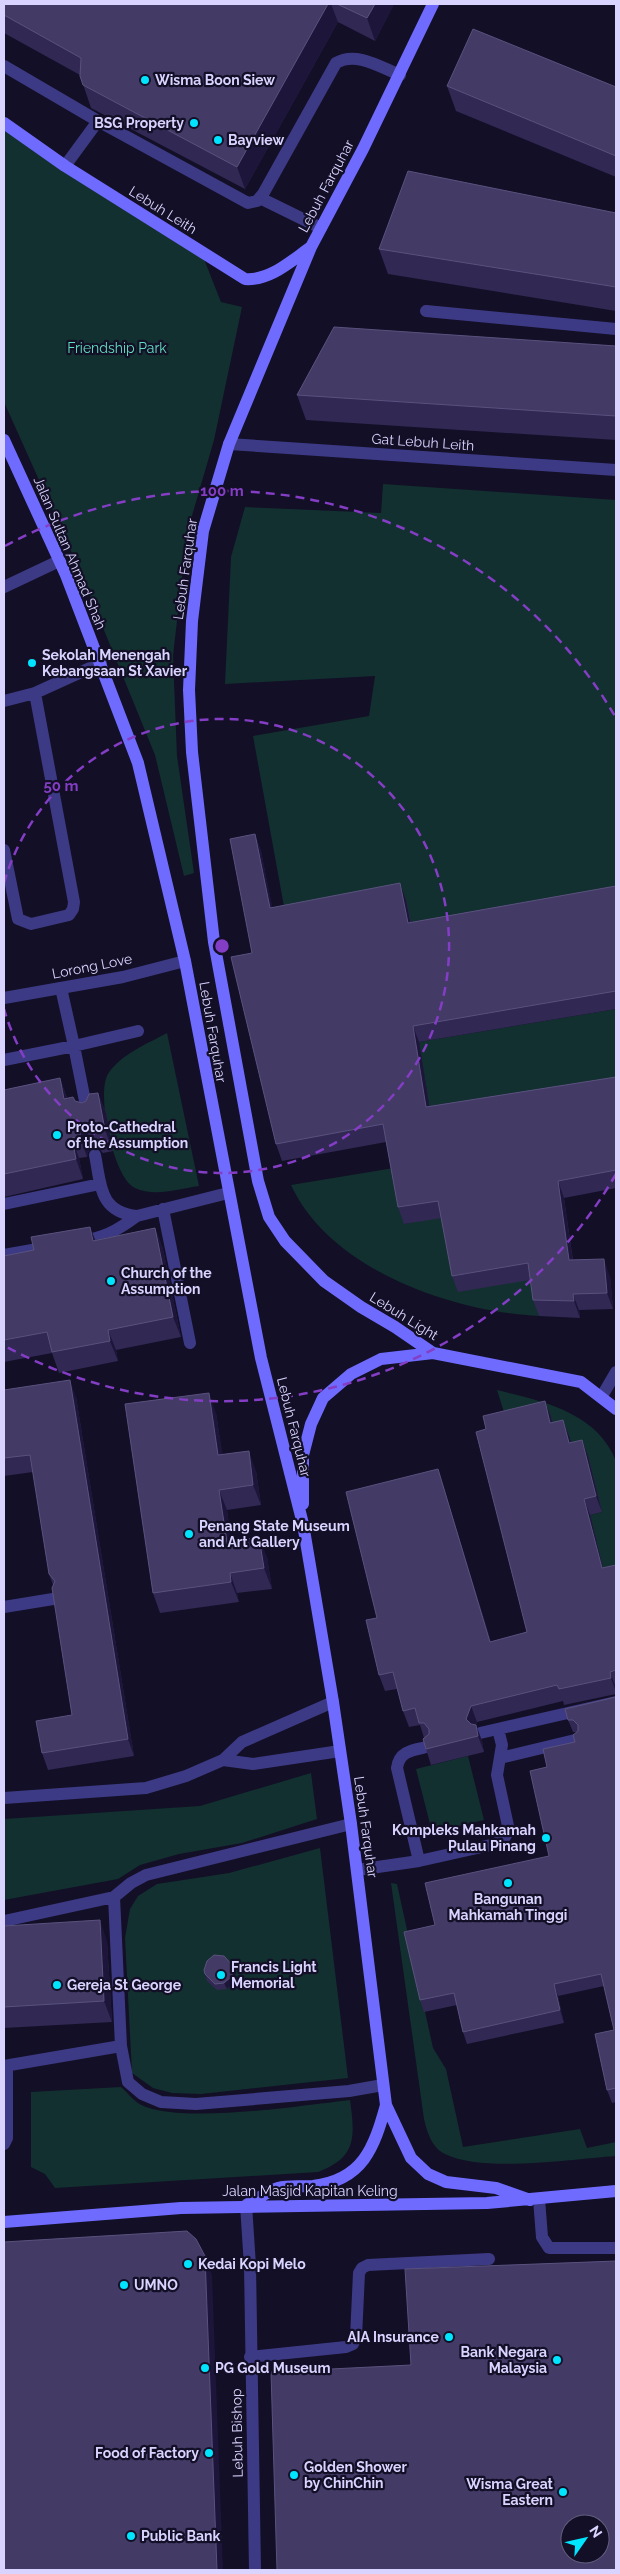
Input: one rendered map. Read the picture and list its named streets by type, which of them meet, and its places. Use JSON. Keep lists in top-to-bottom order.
{
  "streets": {
    "main road": [
      "Lebuh Farquhar",
      "Lebuh Leith",
      "Jalan Sultan Ahmad Shah",
      "Lebuh Light",
      "Jalan Masjid Kapitan Keling"
    ],
    "street": ["Gat Lebuh Leith", "Lorong Love", "Lebuh Bishop"]
  },
  "crossings": [
    ["Lebuh Farquhar", "Lebuh Leith"],
    ["Lebuh Farquhar", "Gat Lebuh Leith"],
    ["Lebuh Farquhar", "Jalan Sultan Ahmad Shah"],
    ["Lebuh Farquhar", "Lorong Love"],
    ["Lebuh Farquhar", "Lebuh Light"],
    ["Lebuh Farquhar", "Jalan Masjid Kapitan Keling"],
    ["Lebuh Farquhar", "Lebuh Bishop"],
    ["Jalan Masjid Kapitan Keling", "Lebuh Bishop"]
  ],
  "parks": ["Friendship Park"],
  "places": [
    "Wisma Boon Siew",
    "BSG Property",
    "Bayview",
    "Sekolah Menengah Kebangsaan St Xavier",
    "Proto-Cathedral of the Assumption",
    "Church of the Assumption",
    "Penang State Museum and Art Gallery",
    "Kompleks Mahkamah Pulau Pinang",
    "Bangunan Mahkamah Tinggi",
    "Francis Light Memorial",
    "Gereja St George",
    "Kedai Kopi Melo",
    "UMNO",
    "AIA Insurance",
    "Bank Negara Malaysia",
    "PG Gold Museum",
    "Food of Factory",
    "Golden Shower by ChinChin",
    "Wisma Great Eastern",
    "Public Bank"
  ],
  "north": "top right",
  "rings": ["100 m", "50 m"]
}
